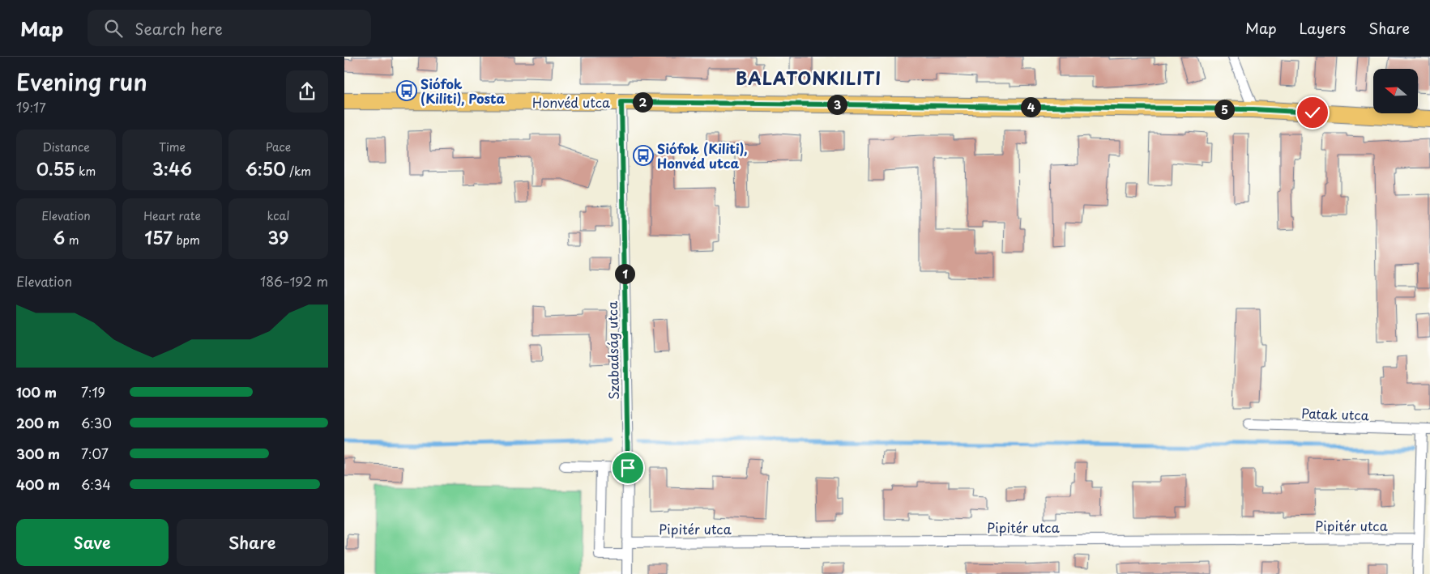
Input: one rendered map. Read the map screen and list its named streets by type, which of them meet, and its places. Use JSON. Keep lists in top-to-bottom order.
{
  "streets": {
    "main road": ["Honvéd utca"],
    "street": ["Szabadság utca", "Patak utca", "Pipitér utca"]
  },
  "crossings": [
    ["Honvéd utca", "Szabadság utca"],
    ["Szabadság utca", "Pipitér utca"],
    ["Patak utca", "Pipitér utca"]
  ],
  "districts": ["BALATONKILITI"],
  "places": {
    "bus stop": ["Siófok (Kiliti), Posta", "Siófok (Kiliti), Honvéd utca"]
  },
  "north": "left",
  "page": {
    "header": "Map",
    "search": "Search here",
    "nav": ["Map", "Layers", "Share"],
    "heading": ["Evening run", "19:17"],
    "pins": [
      "2",
      "3",
      "4",
      "5",
      "1"
    ],
    "stats": [
      ["Distance", "0.55 km"],
      ["Time", "3:46"],
      ["Pace", "6:50 /km"],
      ["Elevation", "6 m"],
      ["Heart rate", "157 bpm"],
      ["kcal", "39"]
    ],
    "chart": ["Elevation", "186–192 m"],
    "list": [
      {
        "name": "100 m",
        "note": "7:19"
      },
      {
        "name": "200 m",
        "note": "6:30"
      },
      {
        "name": "300 m",
        "note": "7:07"
      },
      {
        "name": "400 m",
        "note": "6:34"
      }
    ],
    "buttons": ["Save", "Share"]
  }
}
